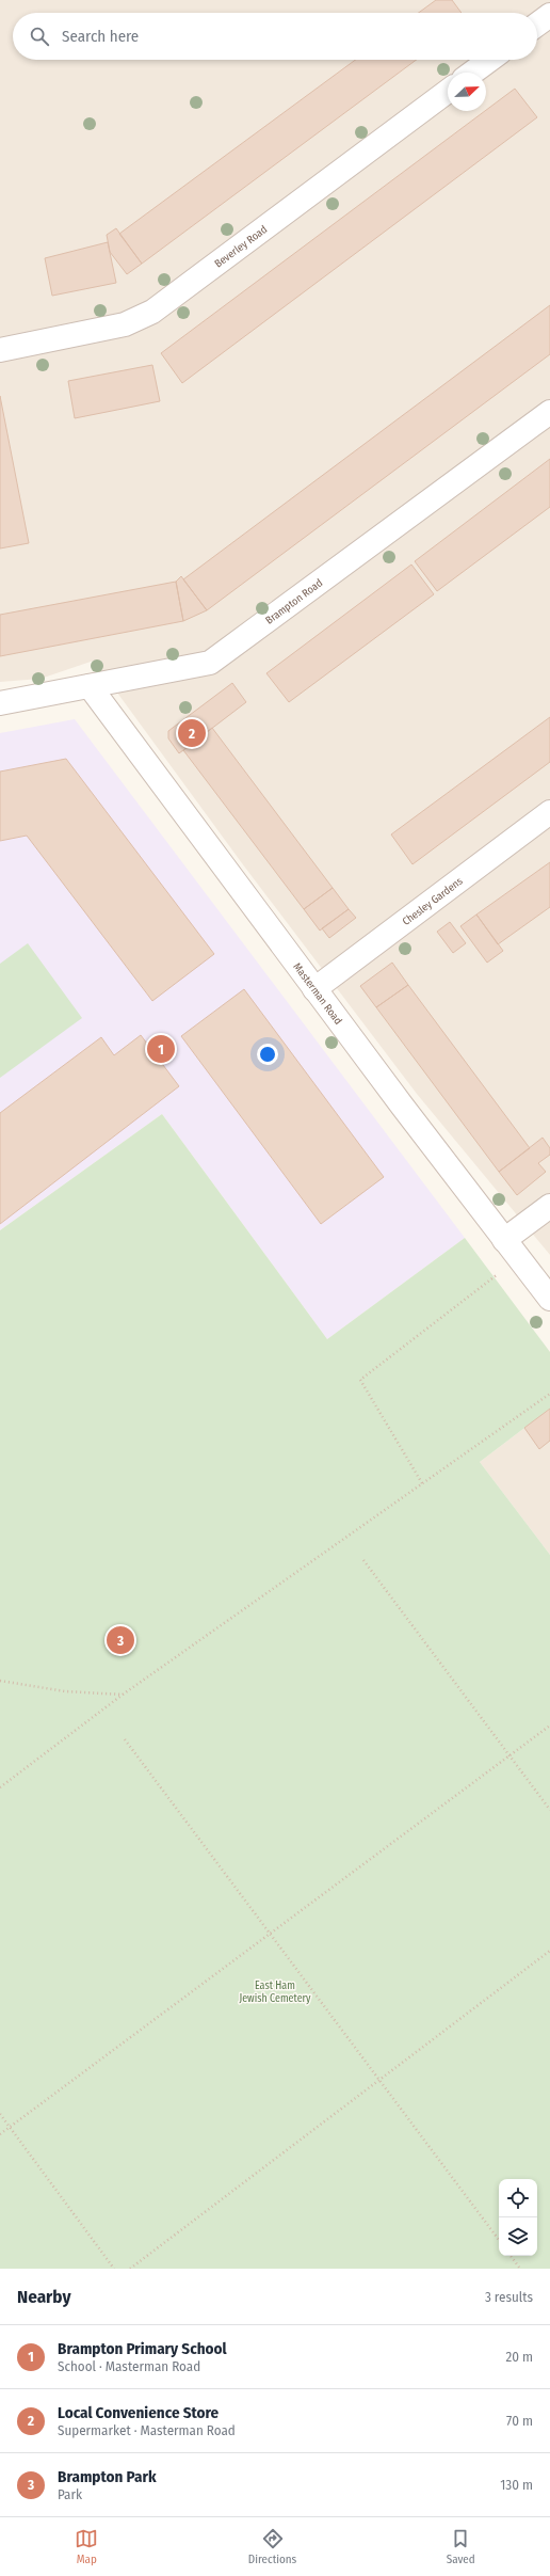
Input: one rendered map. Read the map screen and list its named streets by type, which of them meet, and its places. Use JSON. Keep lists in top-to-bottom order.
{
  "streets": {
    "street": [
      "Beverley Road",
      "Brampton Road",
      "Chesley Gardens",
      "Masterman Road"
    ]
  },
  "crossings": [
    ["Brampton Road", "Masterman Road"],
    ["Chesley Gardens", "Masterman Road"]
  ],
  "parks": ["East Ham Jewish Cemetery"],
  "north": "top right",
  "page": {
    "search": "Search here",
    "pins": ["2", "1", "3"],
    "heading": ["Nearby", "3 results"],
    "list": [
      {
        "mark": "1",
        "name": "Brampton Primary School",
        "note": "School · Masterman Road",
        "value": "20 m"
      },
      {
        "mark": "2",
        "name": "Local Convenience Store",
        "note": "Supermarket · Masterman Road",
        "value": "70 m"
      },
      {
        "mark": "3",
        "name": "Brampton Park",
        "note": "Park",
        "value": "130 m"
      }
    ],
    "nav": ["Map", "Directions", "Saved"]
  }
}
